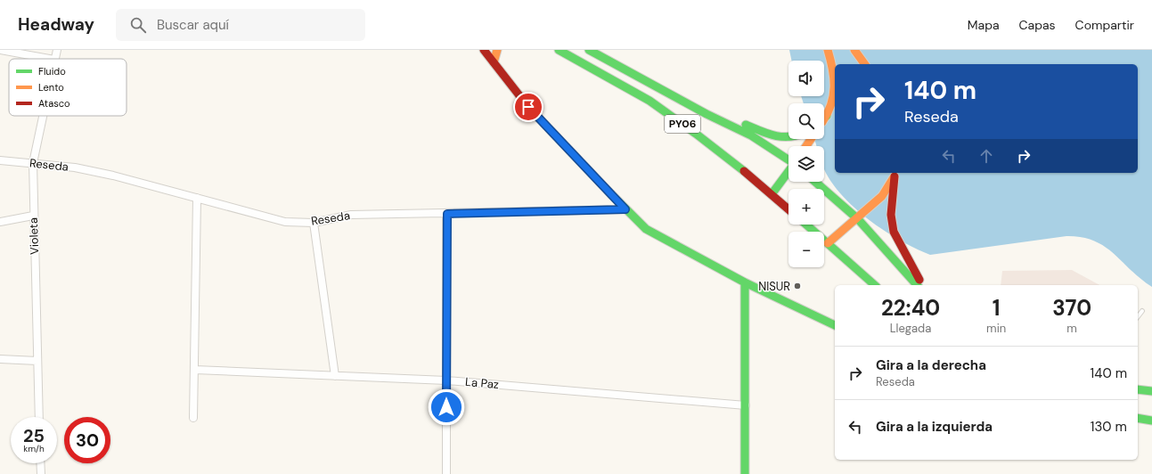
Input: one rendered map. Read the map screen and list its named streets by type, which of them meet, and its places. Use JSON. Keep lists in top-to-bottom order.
{
  "streets": {
    "main road": ["PY06"],
    "street": ["Reseda", "Violeta", "La Paz"]
  },
  "crossings": [
    ["Reseda", "Violeta"]
  ],
  "places": ["NISUR"],
  "legend": ["Fluido", "Lento", "Atasco"],
  "page": {
    "header": "Headway",
    "search": "Buscar aquí",
    "nav": ["Mapa", "Capas", "Compartir"],
    "map_buttons": ["+", "−"],
    "turn": ["140 m", "Reseda"],
    "eta": [
      "22:40",
      "Llegada",
      "1",
      "min",
      "370",
      "m"
    ],
    "list": [
      {
        "name": "Gira a la derecha",
        "note": "Reseda",
        "value": "140 m"
      },
      {
        "name": "Gira a la izquierda",
        "value": "130 m"
      }
    ],
    "speed": "25 km/h",
    "limit": "30"
  }
}
